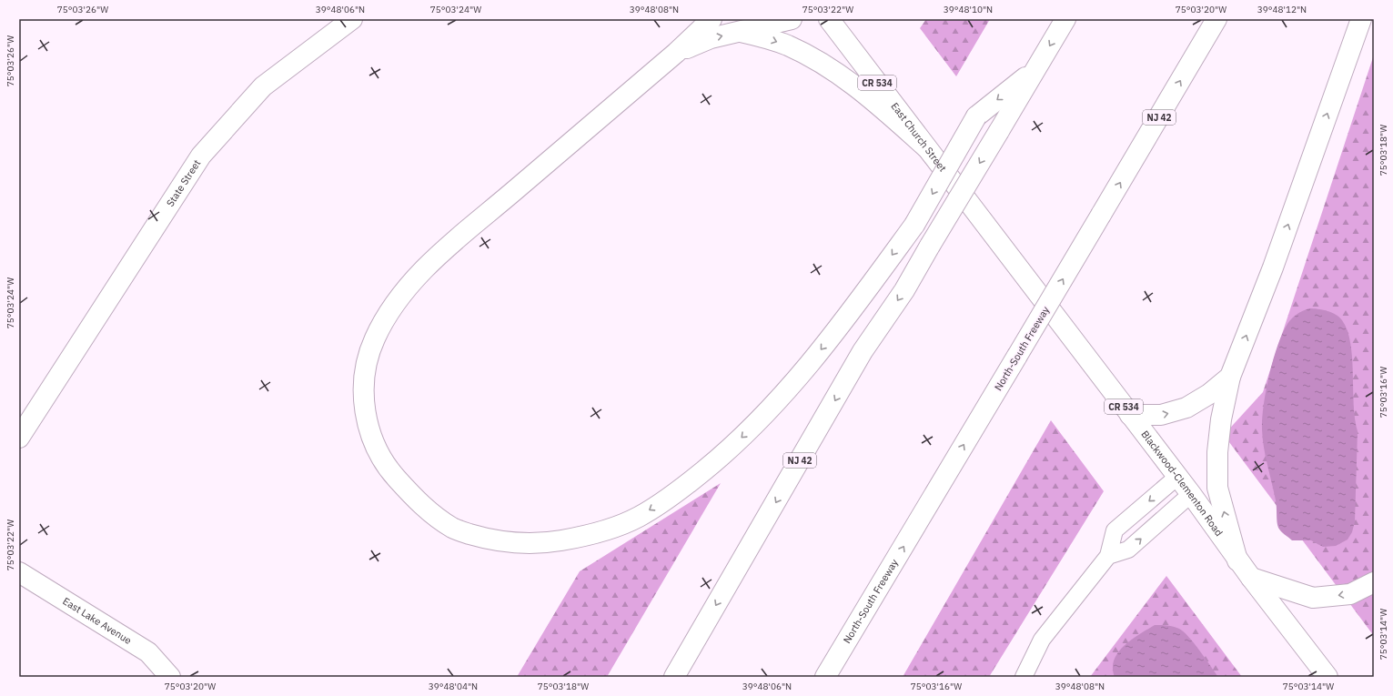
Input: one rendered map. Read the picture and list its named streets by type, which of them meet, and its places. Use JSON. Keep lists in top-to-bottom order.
{
  "streets": {
    "main road": [
      "CR 534",
      "NJ 42",
      "East Church Street",
      "State Street",
      "North-South Freeway",
      "Blackwood-Clementon Road",
      "East Lake Avenue"
    ]
  },
  "crossings": [
    ["East Church Street", "Blackwood-Clementon Road"]
  ],
  "coordinates": [
    "75°03'26\"W",
    "39°48'06\"N",
    "75°03'24\"W",
    "39°48'08\"N",
    "75°03'22\"W",
    "39°48'10\"N",
    "75°03'20\"W",
    "39°48'12\"N",
    "75°03'18\"W",
    "75°03'16\"W",
    "75°03'14\"W",
    "39°48'04\"N"
  ]
}
